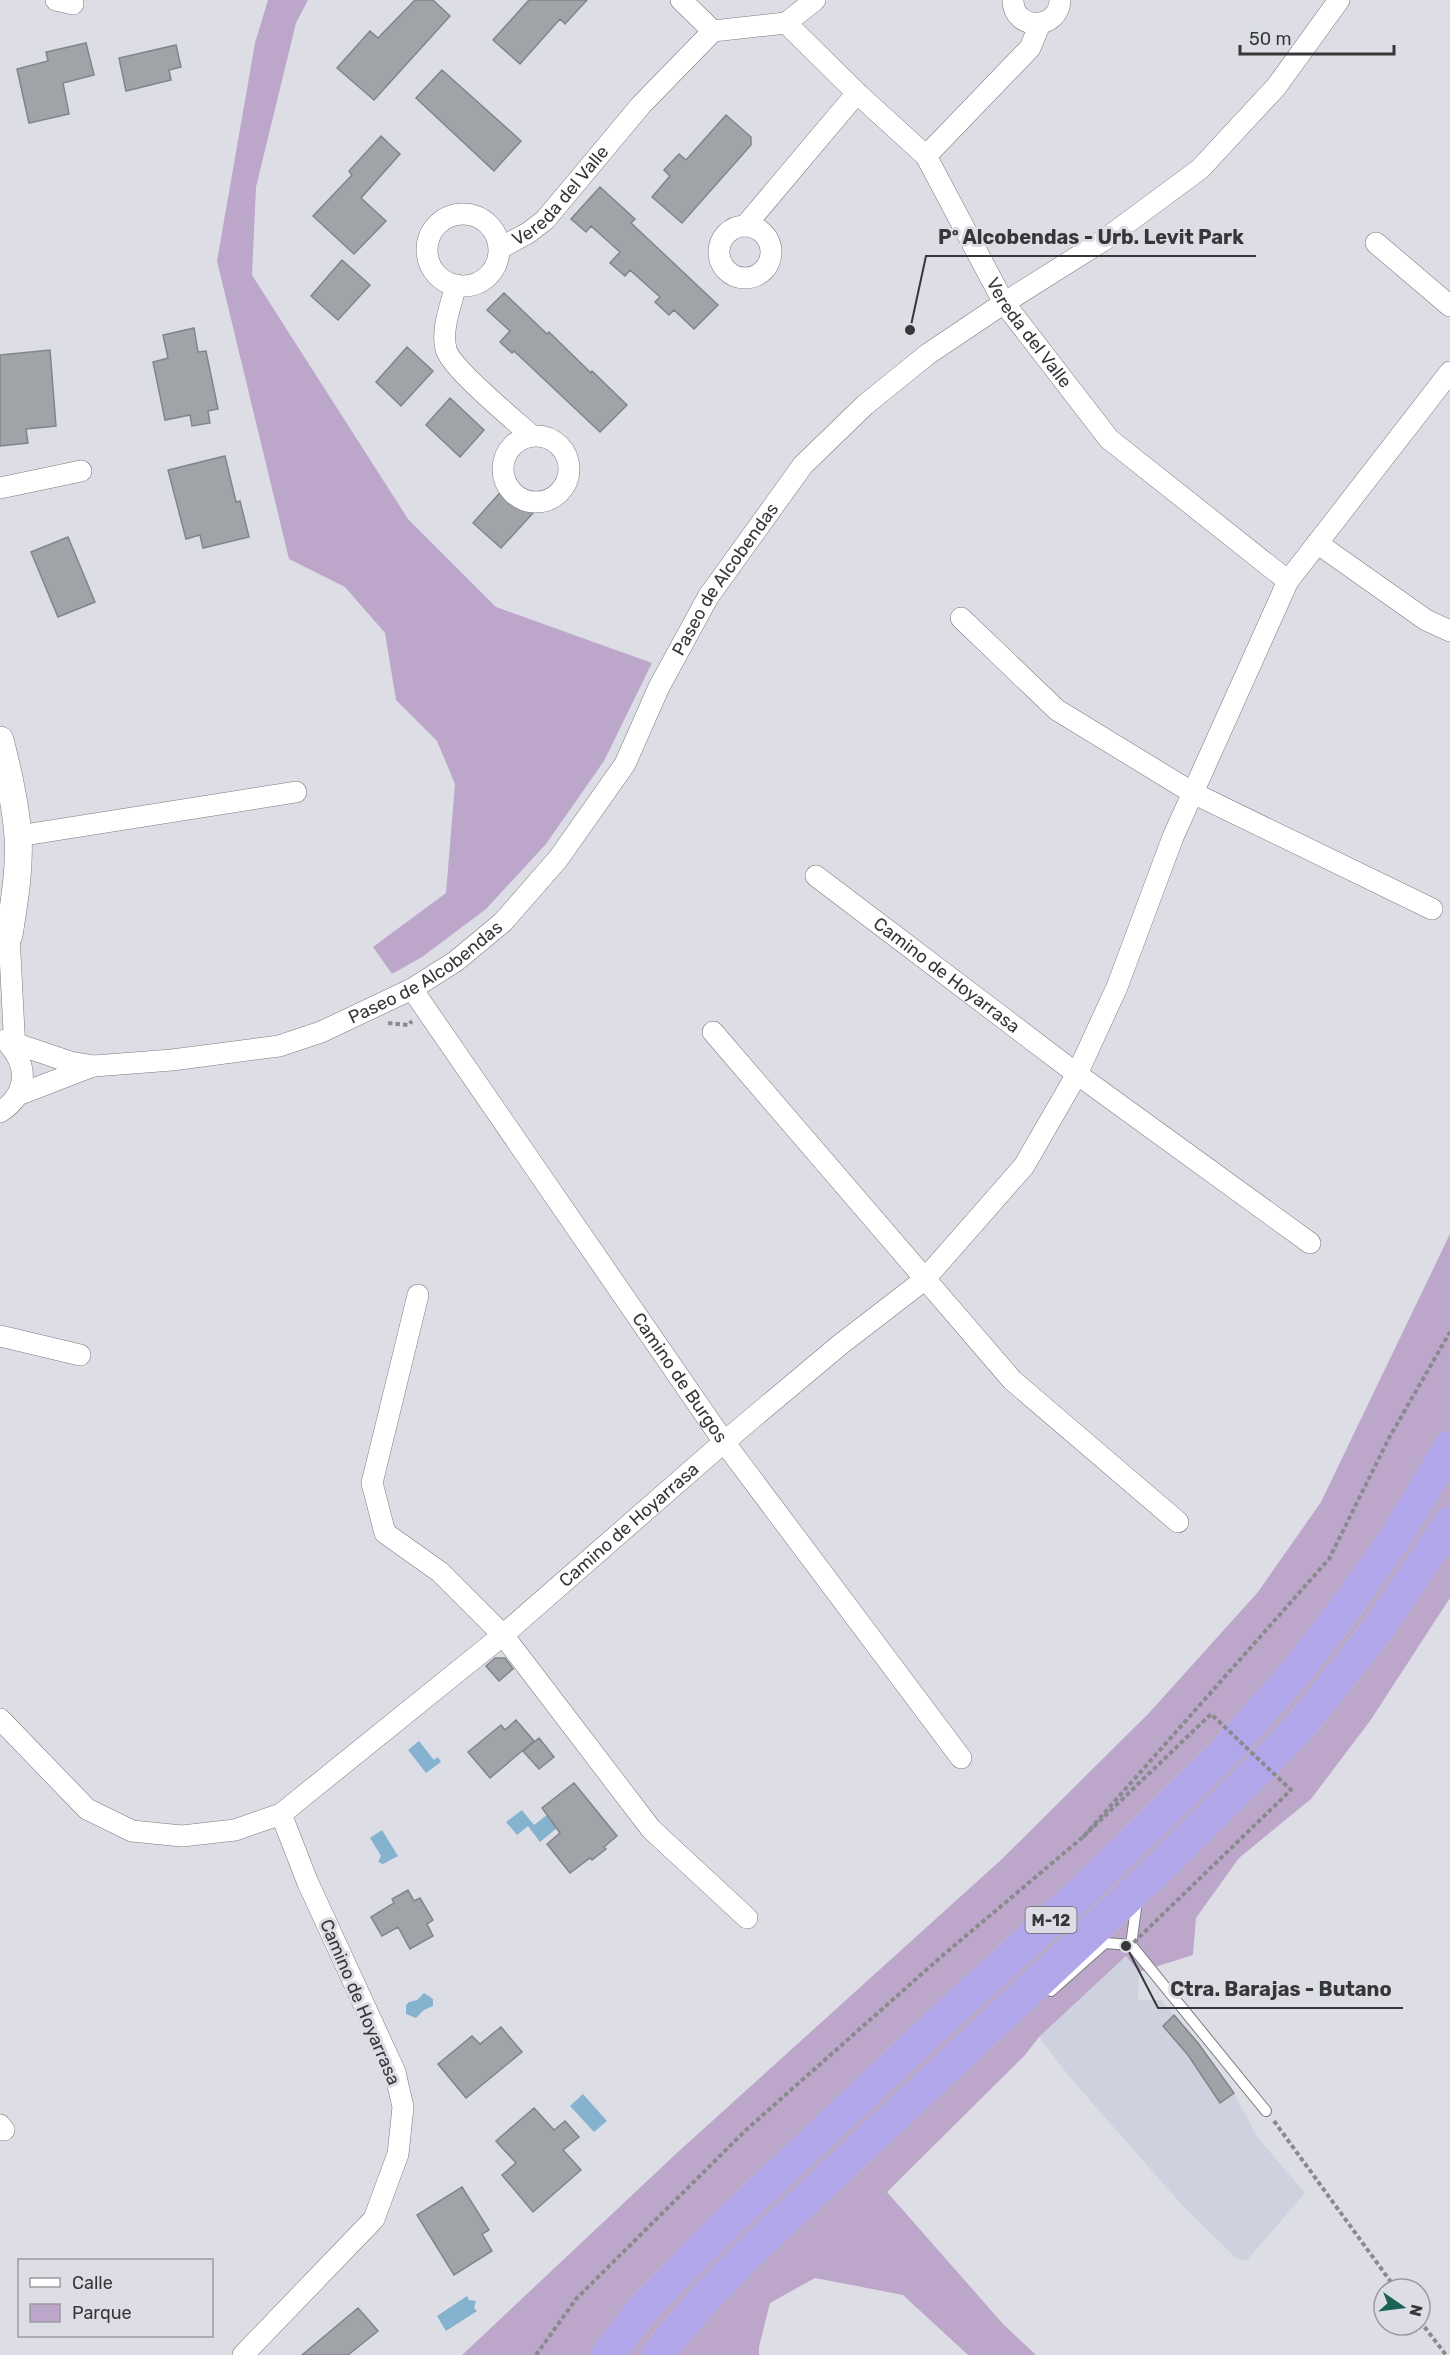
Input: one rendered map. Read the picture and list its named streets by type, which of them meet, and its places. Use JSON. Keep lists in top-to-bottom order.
{
  "streets": {
    "highway": ["M-12"],
    "street": [
      "Vereda del Valle",
      "Paseo de Alcobendas",
      "Camino de Hoyarrasa",
      "Camino de Burgos"
    ]
  },
  "crossings": [
    ["Vereda del Valle", "Paseo de Alcobendas"],
    ["Vereda del Valle", "Camino de Hoyarrasa"],
    ["Paseo de Alcobendas", "Camino de Burgos"],
    ["Camino de Hoyarrasa", "Camino de Burgos"]
  ],
  "places": ["Pº Alcobendas - Urb. Levit Park", "Ctra. Barajas - Butano"],
  "legend": ["Calle", "Parque"],
  "scale_bar": "50 m",
  "north": "right"
}
